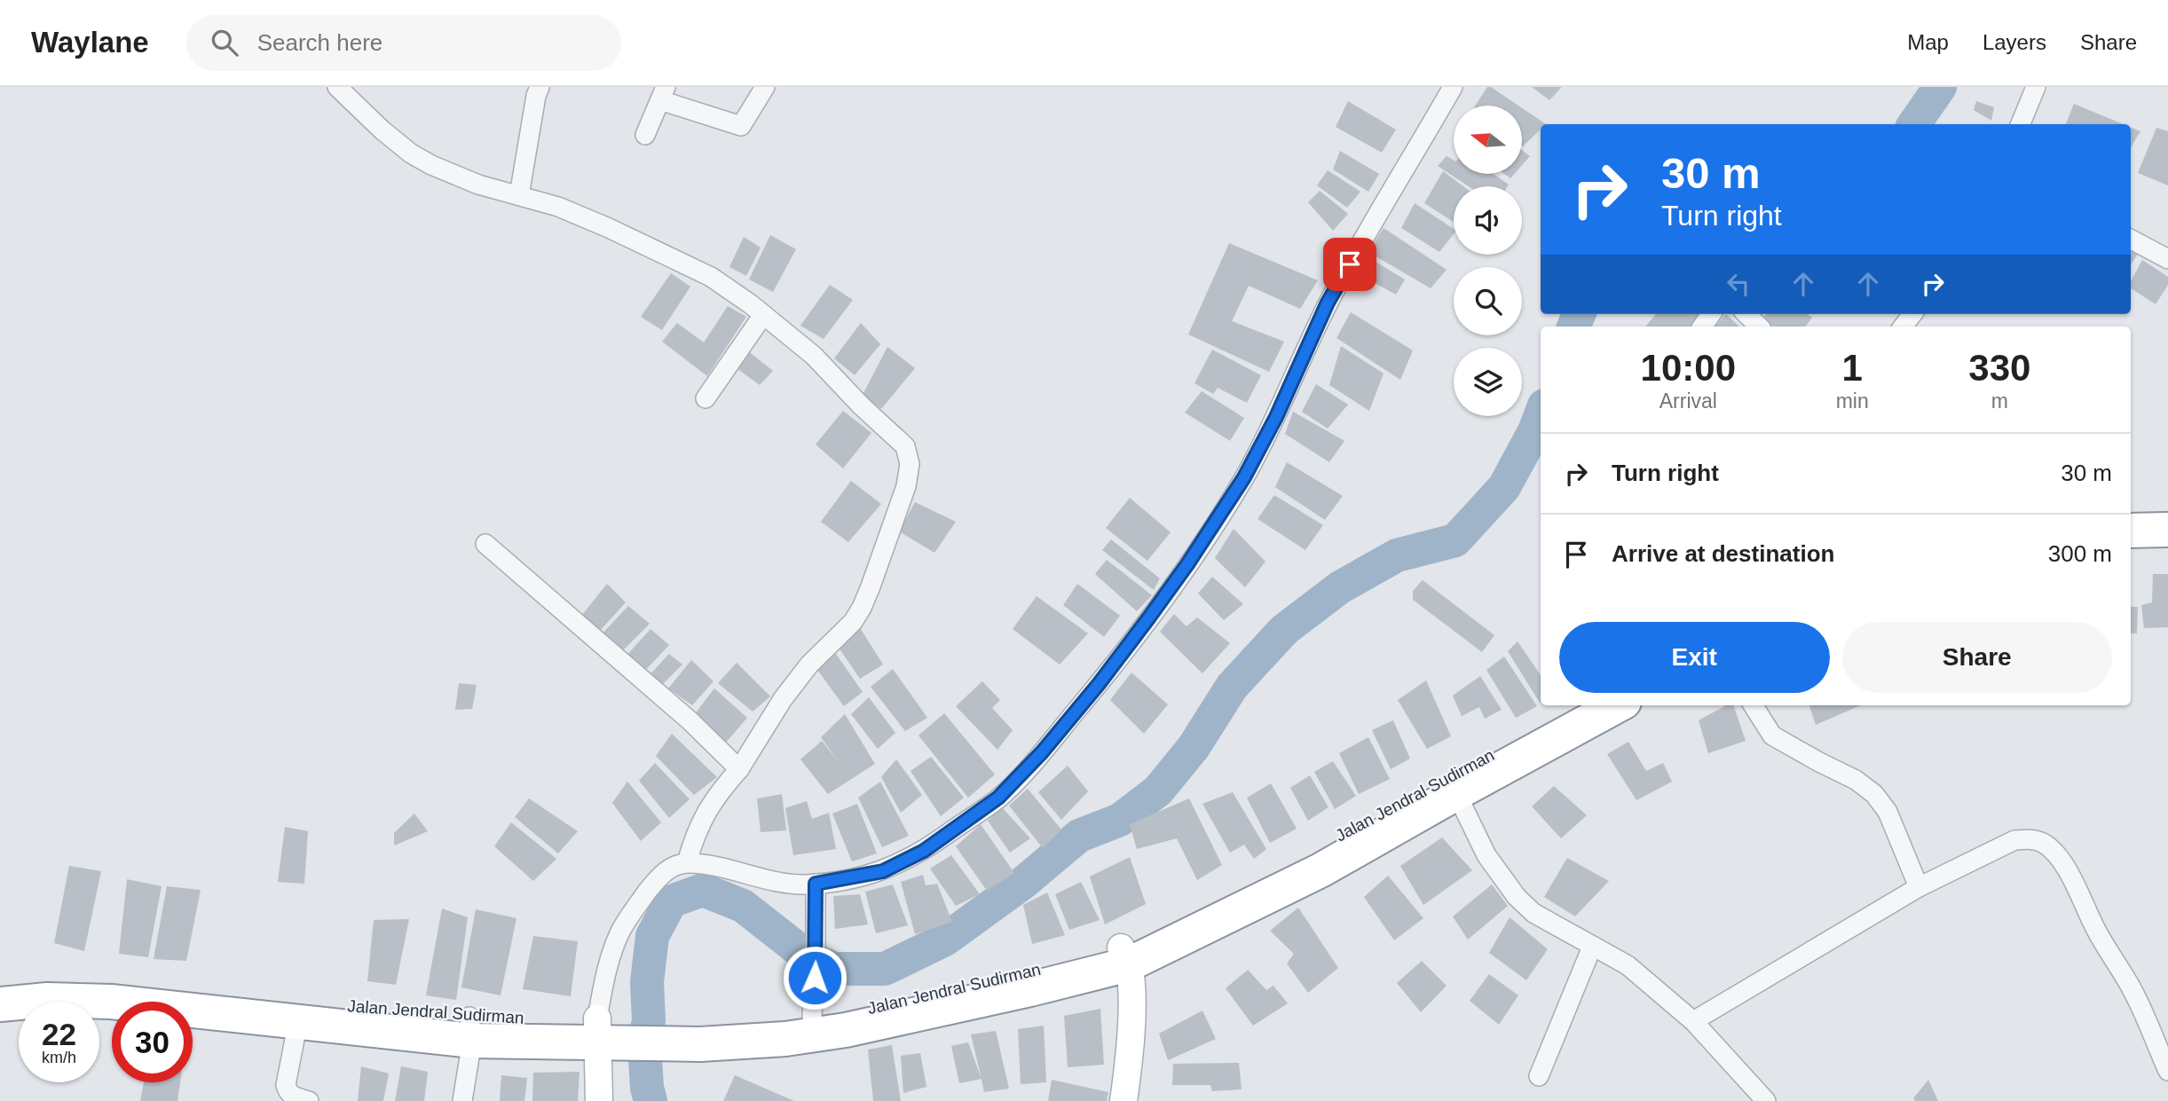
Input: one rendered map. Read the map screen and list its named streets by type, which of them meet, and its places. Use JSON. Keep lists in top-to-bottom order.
{
  "streets": {
    "highway": ["Jalan Jendral Sudirman"]
  },
  "north": "left",
  "page": {
    "header": "Waylane",
    "search": "Search here",
    "nav": ["Map", "Layers", "Share"],
    "turn": ["30 m", "Turn right"],
    "eta": [
      "10:00",
      "Arrival",
      "1",
      "min",
      "330",
      "m"
    ],
    "list": [
      {
        "name": "Turn right",
        "value": "30 m"
      },
      {
        "name": "Arrive at destination",
        "value": "300 m"
      }
    ],
    "buttons": ["Exit", "Share"],
    "speed": "22 km/h",
    "limit": "30"
  }
}
